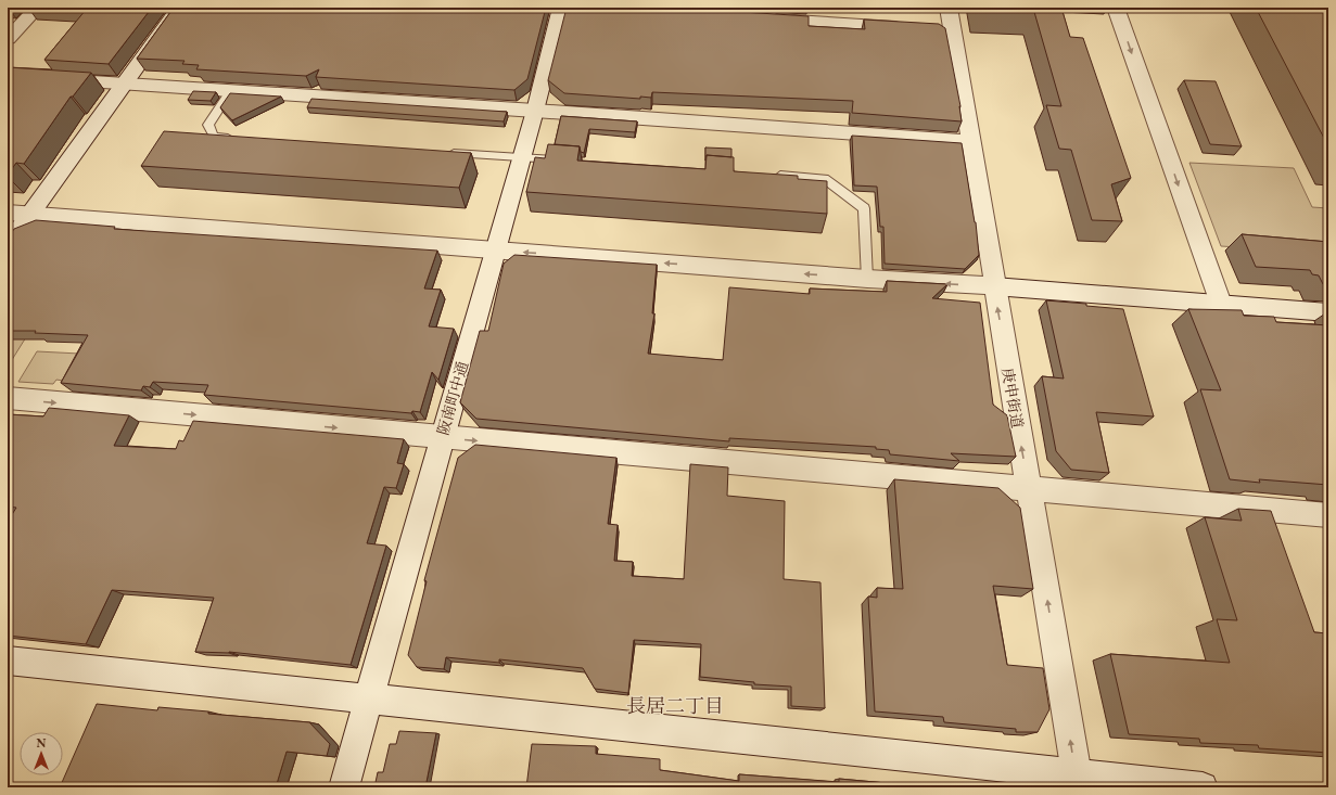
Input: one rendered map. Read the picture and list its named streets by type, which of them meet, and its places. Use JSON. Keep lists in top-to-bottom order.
{
  "streets": {
    "street": ["阪南町中通", "庚申街道"]
  },
  "one_way": ["庚申街道"],
  "districts": ["長居二丁目"],
  "north": "top"
}
